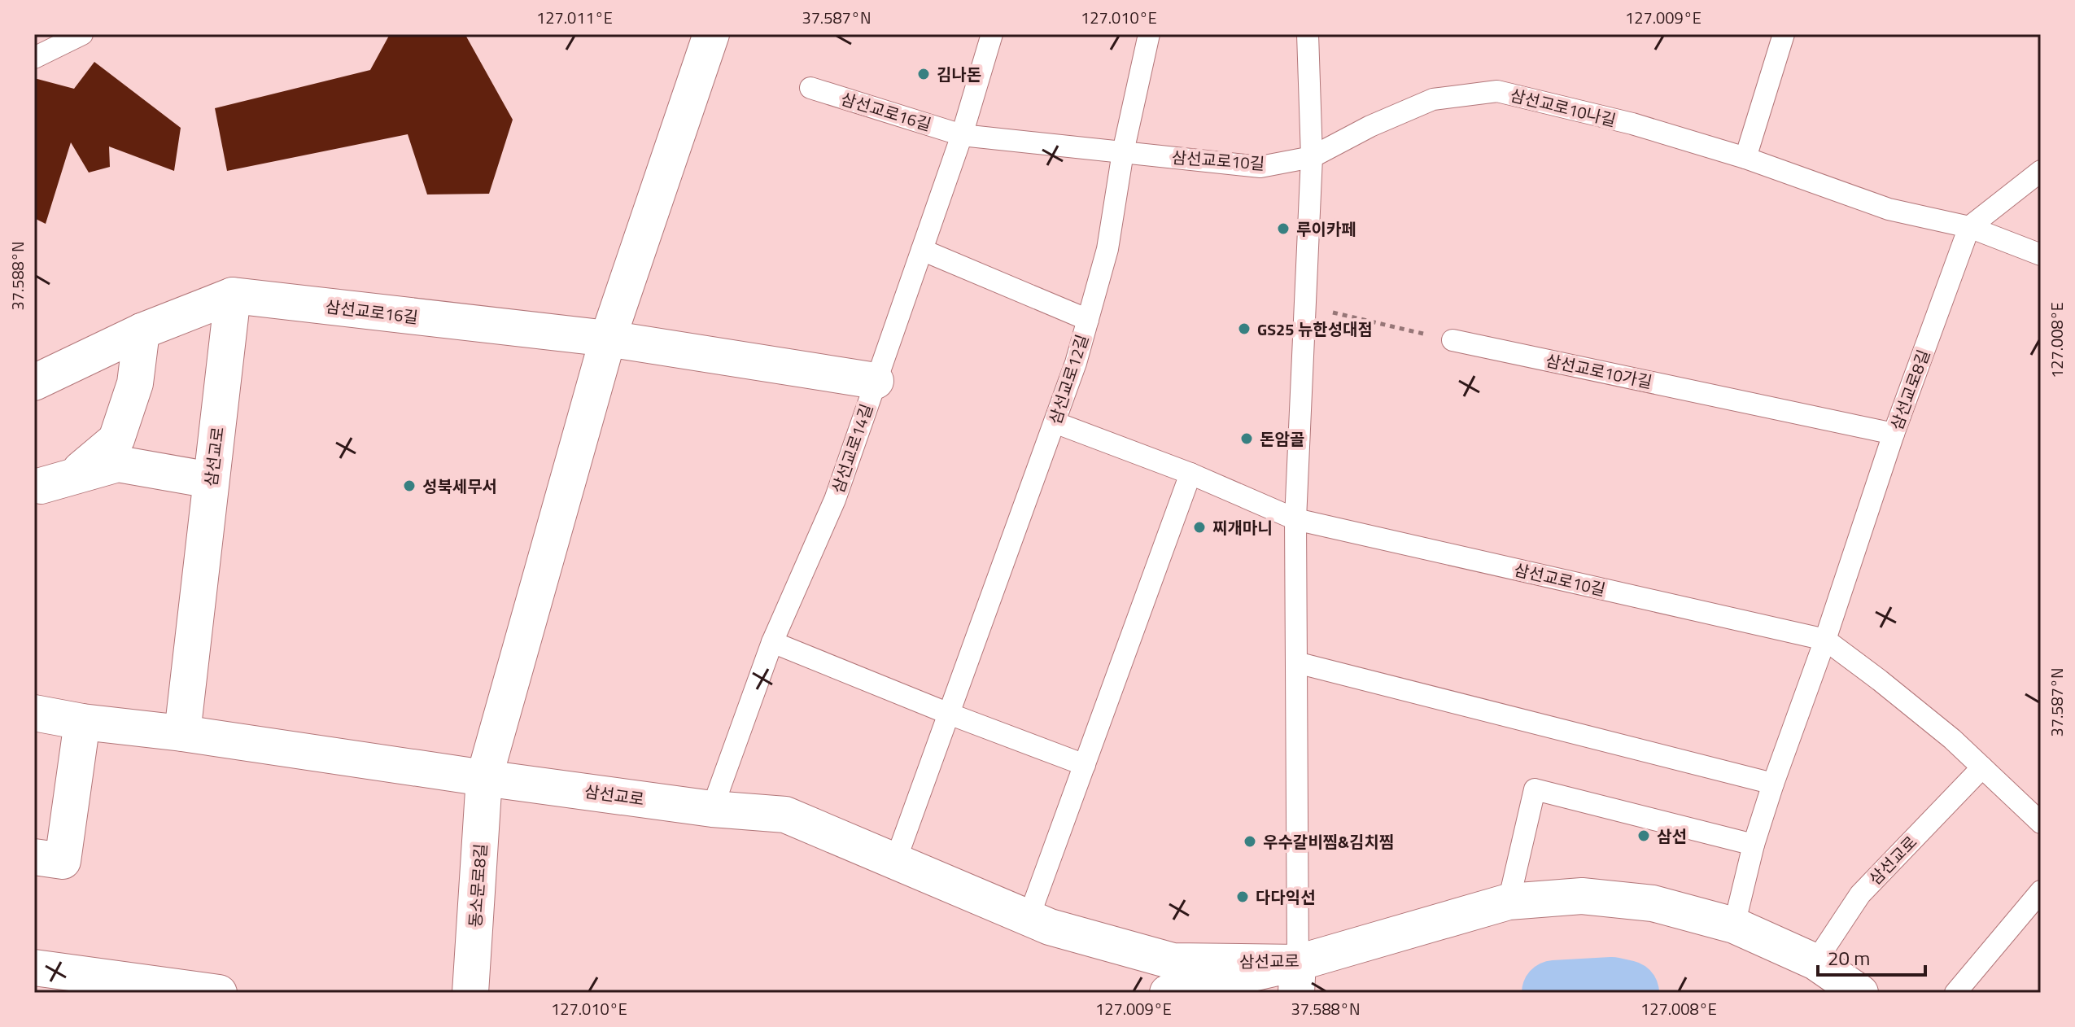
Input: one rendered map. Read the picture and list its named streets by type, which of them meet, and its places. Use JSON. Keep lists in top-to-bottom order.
{
  "streets": {
    "street": ["삼선교로16길", "삼선교로", "동소문로8길"],
    "lane": [
      "삼선교로10나길",
      "삼선교로10길",
      "삼선교로10가길",
      "삼선교로12길",
      "삼선교로8길",
      "삼선교로14길"
    ]
  },
  "crossings": [
    ["삼선교로10나길", "삼선교로10길"],
    ["삼선교로10나길", "삼선교로8길"],
    ["삼선교로16길", "삼선교로14길"],
    ["삼선교로16길", "삼선교로"],
    ["삼선교로10길", "삼선교로12길"],
    ["삼선교로10길", "삼선교로8길"],
    ["삼선교로10가길", "삼선교로8길"],
    ["삼선교로12길", "삼선교로"],
    ["삼선교로8길", "삼선교로"],
    ["삼선교로14길", "삼선교로"],
    ["삼선교로", "동소문로8길"]
  ],
  "places": [
    "김나돈",
    "루이카페",
    "GS25 뉴한성대점",
    "돈암골",
    "성북세무서",
    "찌개마니",
    "삼선",
    "우수갈비찜&김치찜",
    "다다익선"
  ],
  "scale_bar": "20 m",
  "coordinates": [
    "127.011°E",
    "37.587°N",
    "127.010°E",
    "127.009°E",
    "37.588°N",
    "127.008°E"
  ]
}
